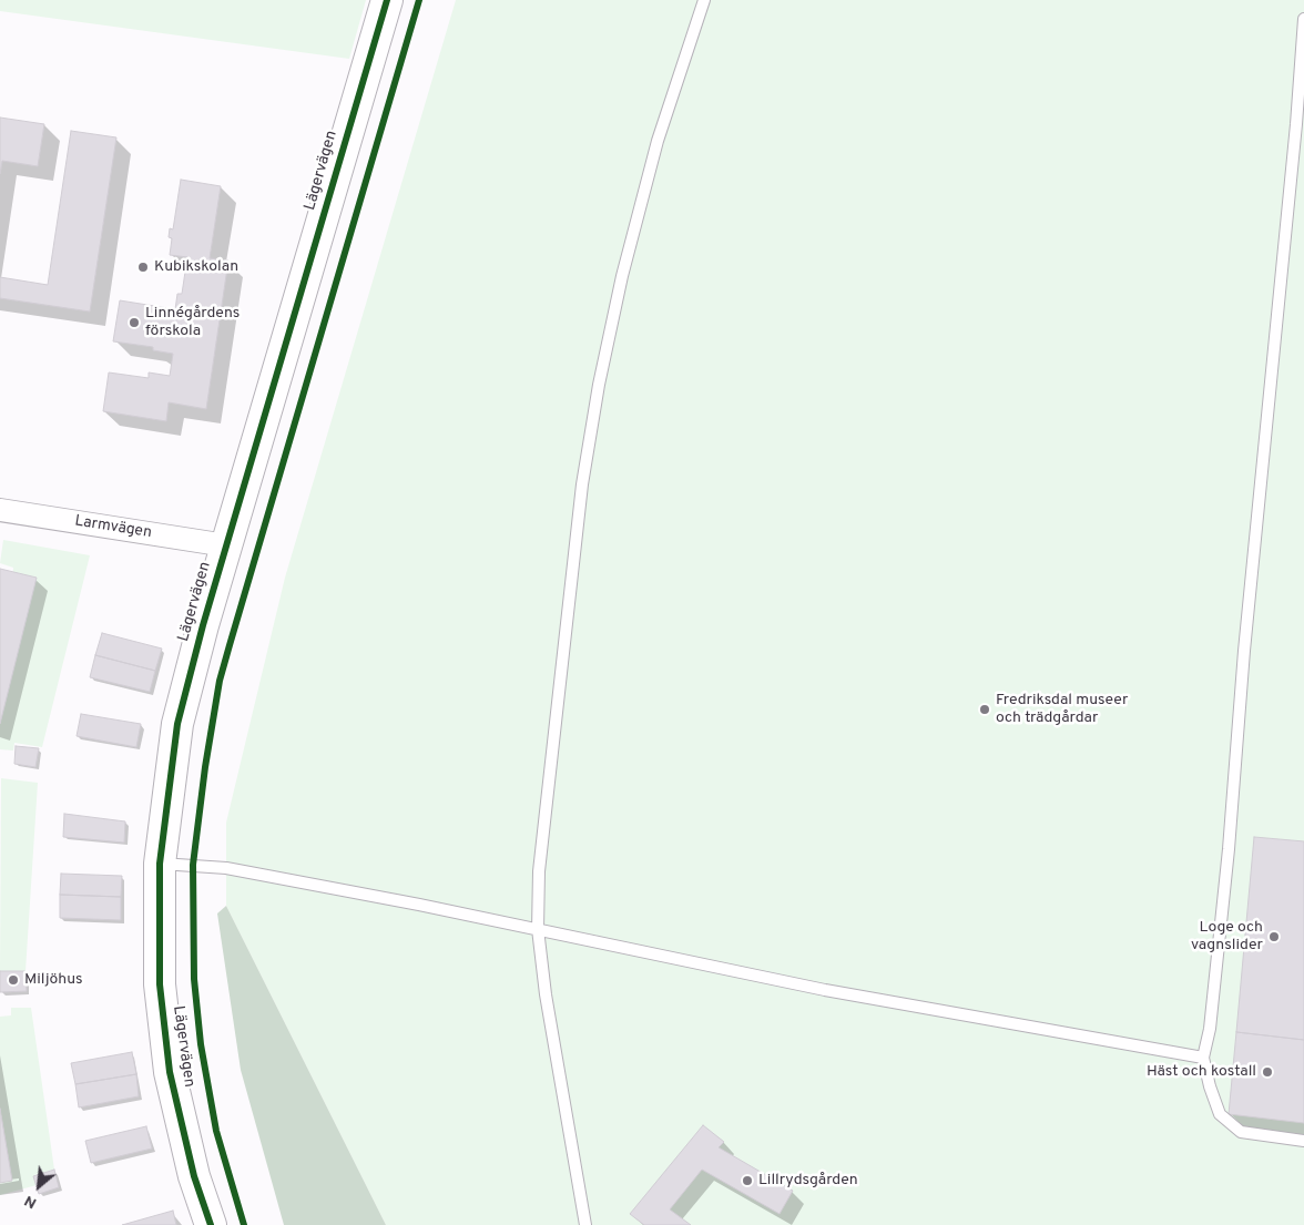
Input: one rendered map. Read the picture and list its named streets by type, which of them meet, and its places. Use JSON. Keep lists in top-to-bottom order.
{
  "streets": {
    "street": ["Lägervägen", "Larmvägen"]
  },
  "crossings": [
    ["Lägervägen", "Larmvägen"]
  ],
  "places": [
    "Kubikskolan",
    "Linnégårdens förskola",
    "Fredriksdal museer och trädgårdar",
    "Loge och vagnslider",
    "Miljöhus",
    "Häst och kostall",
    "Lillrydsgården"
  ],
  "north": "bottom left"
}
